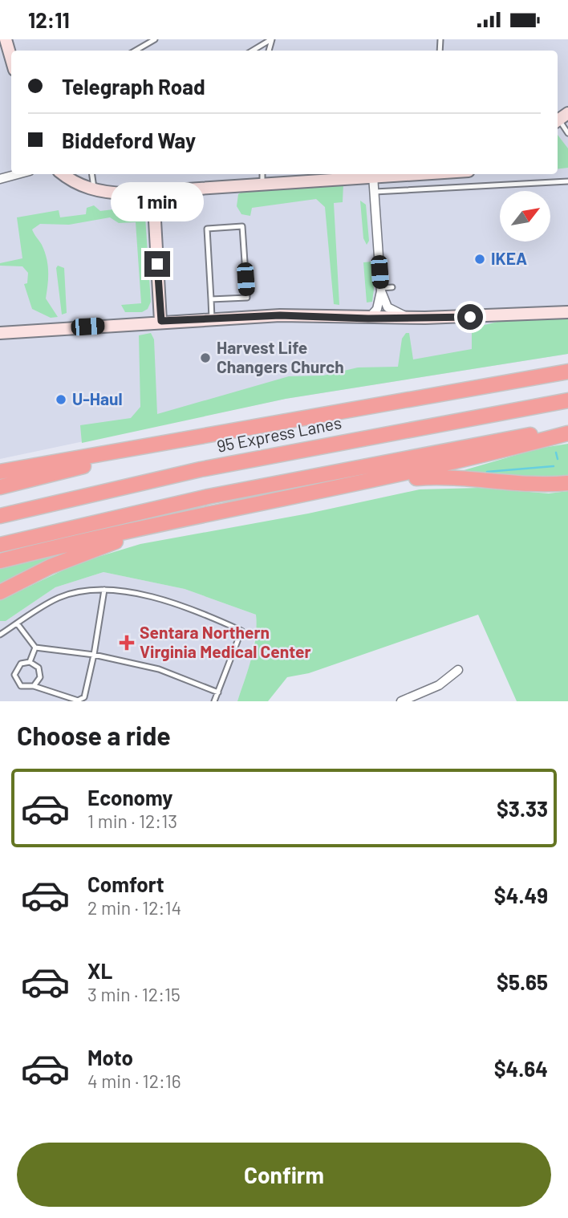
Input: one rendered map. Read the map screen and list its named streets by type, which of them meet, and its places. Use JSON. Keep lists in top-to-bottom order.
{
  "streets": {
    "highway": ["95 Express Lanes"]
  },
  "places": {
    "other": ["IKEA", "Harvest Life Changers Church", "U-Haul"],
    "health": ["Sentara Northern Virginia Medical Center"]
  },
  "north": "top right",
  "page": {
    "status": "12:11",
    "banner": ["Telegraph Road", "Biddeford Way"],
    "bubble": "1 min",
    "heading": "Choose a ride",
    "list": [
      {
        "name": "Economy",
        "note": "1 min · 12:13",
        "value": "$3.33"
      },
      {
        "name": "Comfort",
        "note": "2 min · 12:14",
        "value": "$4.49"
      },
      {
        "name": "XL",
        "note": "3 min · 12:15",
        "value": "$5.65"
      },
      {
        "name": "Moto",
        "note": "4 min · 12:16",
        "value": "$4.64"
      }
    ],
    "buttons": "Confirm"
  }
}
